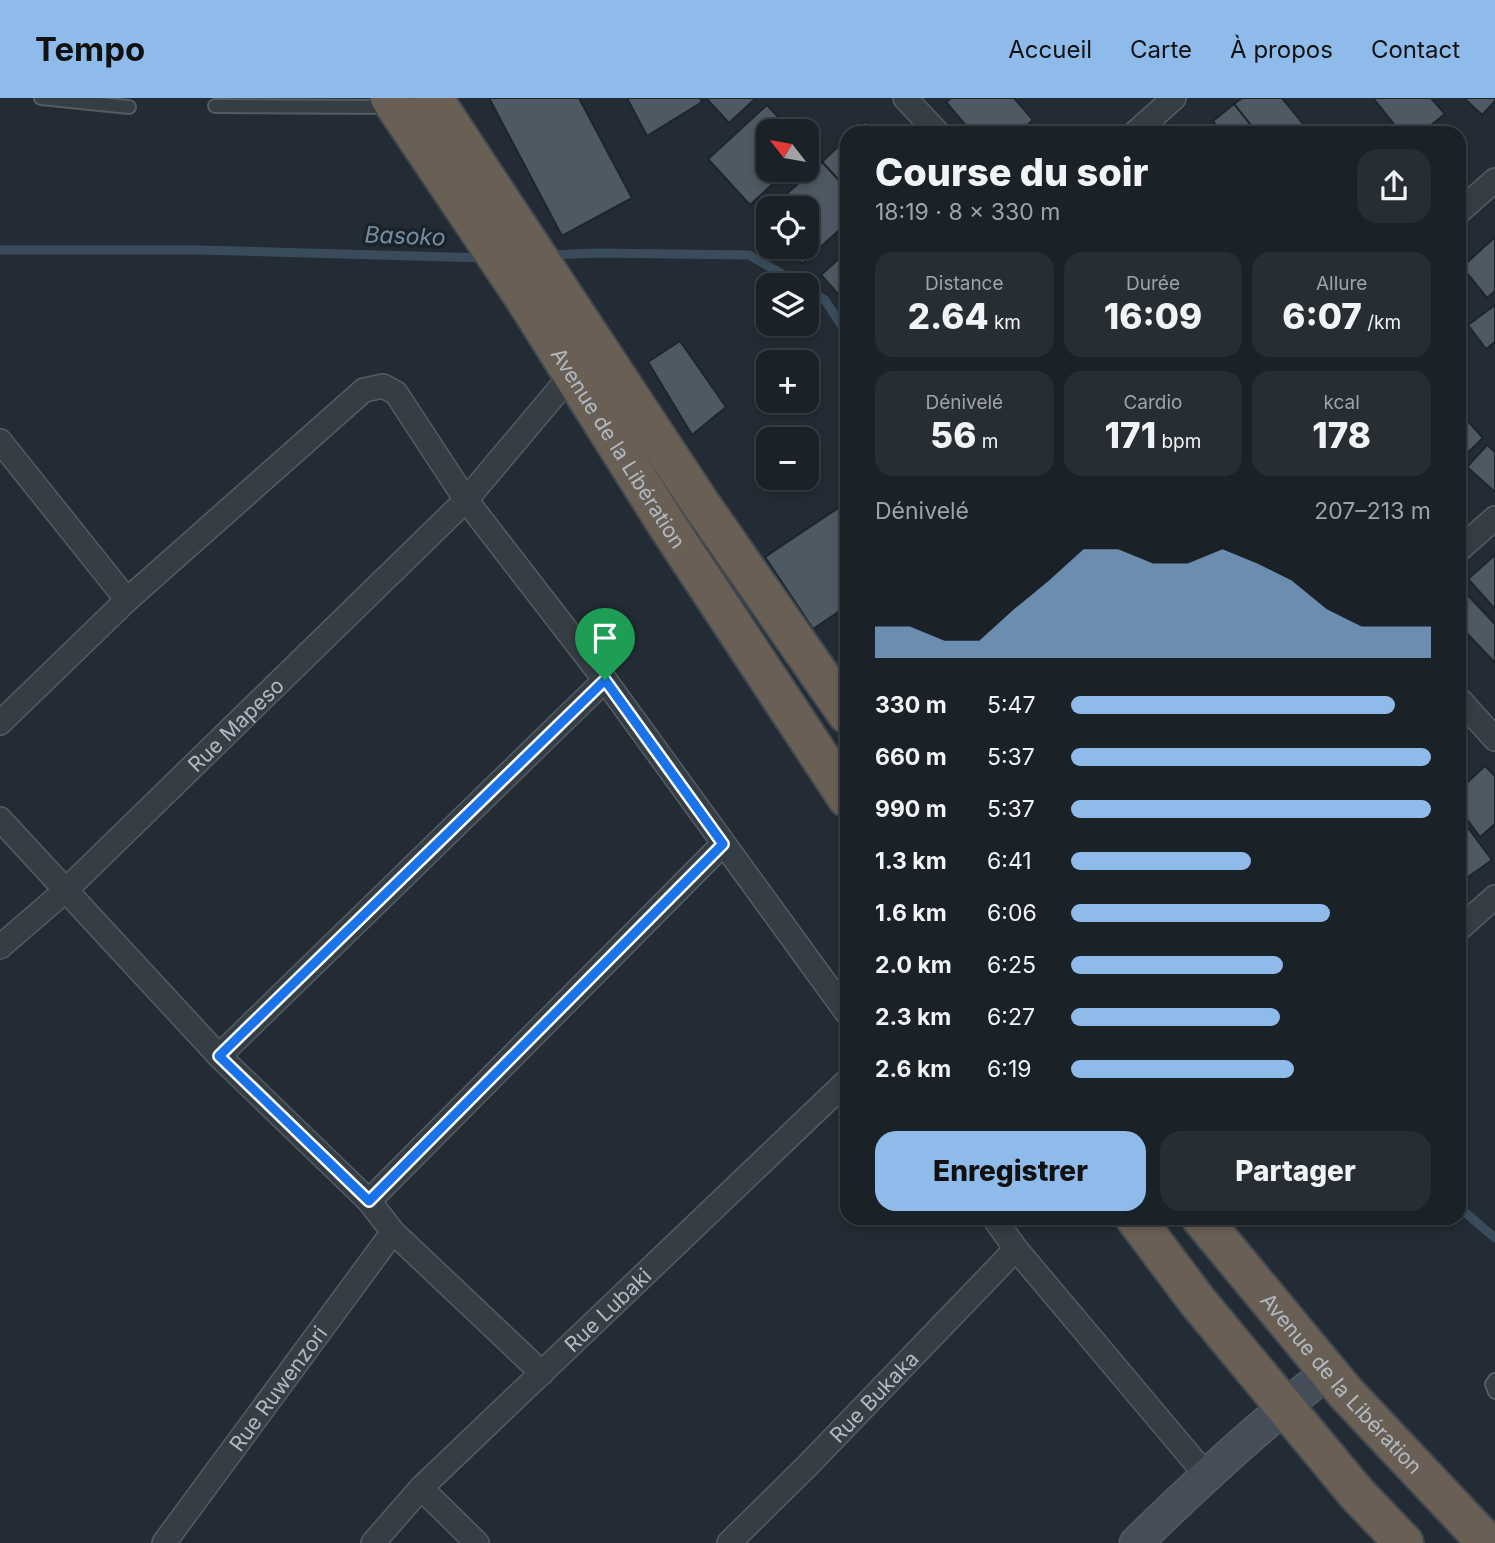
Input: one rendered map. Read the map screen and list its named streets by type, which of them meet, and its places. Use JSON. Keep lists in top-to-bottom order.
{
  "streets": {
    "highway": ["Avenue de la Libération"],
    "street": [
      "Rue Mapeso",
      "Rue Lubaki",
      "Rue Ruwenzori",
      "Rue Bukaka"
    ]
  },
  "crossings": [
    ["Avenue de la Libération", "Rue Mapeso"]
  ],
  "water": ["Basoko"],
  "north": "top left",
  "page": {
    "header": "Tempo",
    "nav": [
      "Accueil",
      "Carte",
      "À propos",
      "Contact"
    ],
    "map_buttons": ["+", "−"],
    "heading": ["Course du soir", "18:19 · 8 × 330 m"],
    "stats": [
      ["Distance", "2.64 km"],
      ["Durée", "16:09"],
      ["Allure", "6:07 /km"],
      ["Dénivelé", "56 m"],
      ["Cardio", "171 bpm"],
      ["kcal", "178"]
    ],
    "chart": ["Dénivelé", "207–213 m"],
    "list": [
      {
        "name": "330 m",
        "note": "5:47"
      },
      {
        "name": "660 m",
        "note": "5:37"
      },
      {
        "name": "990 m",
        "note": "5:37"
      },
      {
        "name": "1.3 km",
        "note": "6:41"
      },
      {
        "name": "1.6 km",
        "note": "6:06"
      },
      {
        "name": "2.0 km",
        "note": "6:25"
      },
      {
        "name": "2.3 km",
        "note": "6:27"
      },
      {
        "name": "2.6 km",
        "note": "6:19"
      }
    ],
    "buttons": ["Enregistrer", "Partager"]
  }
}
